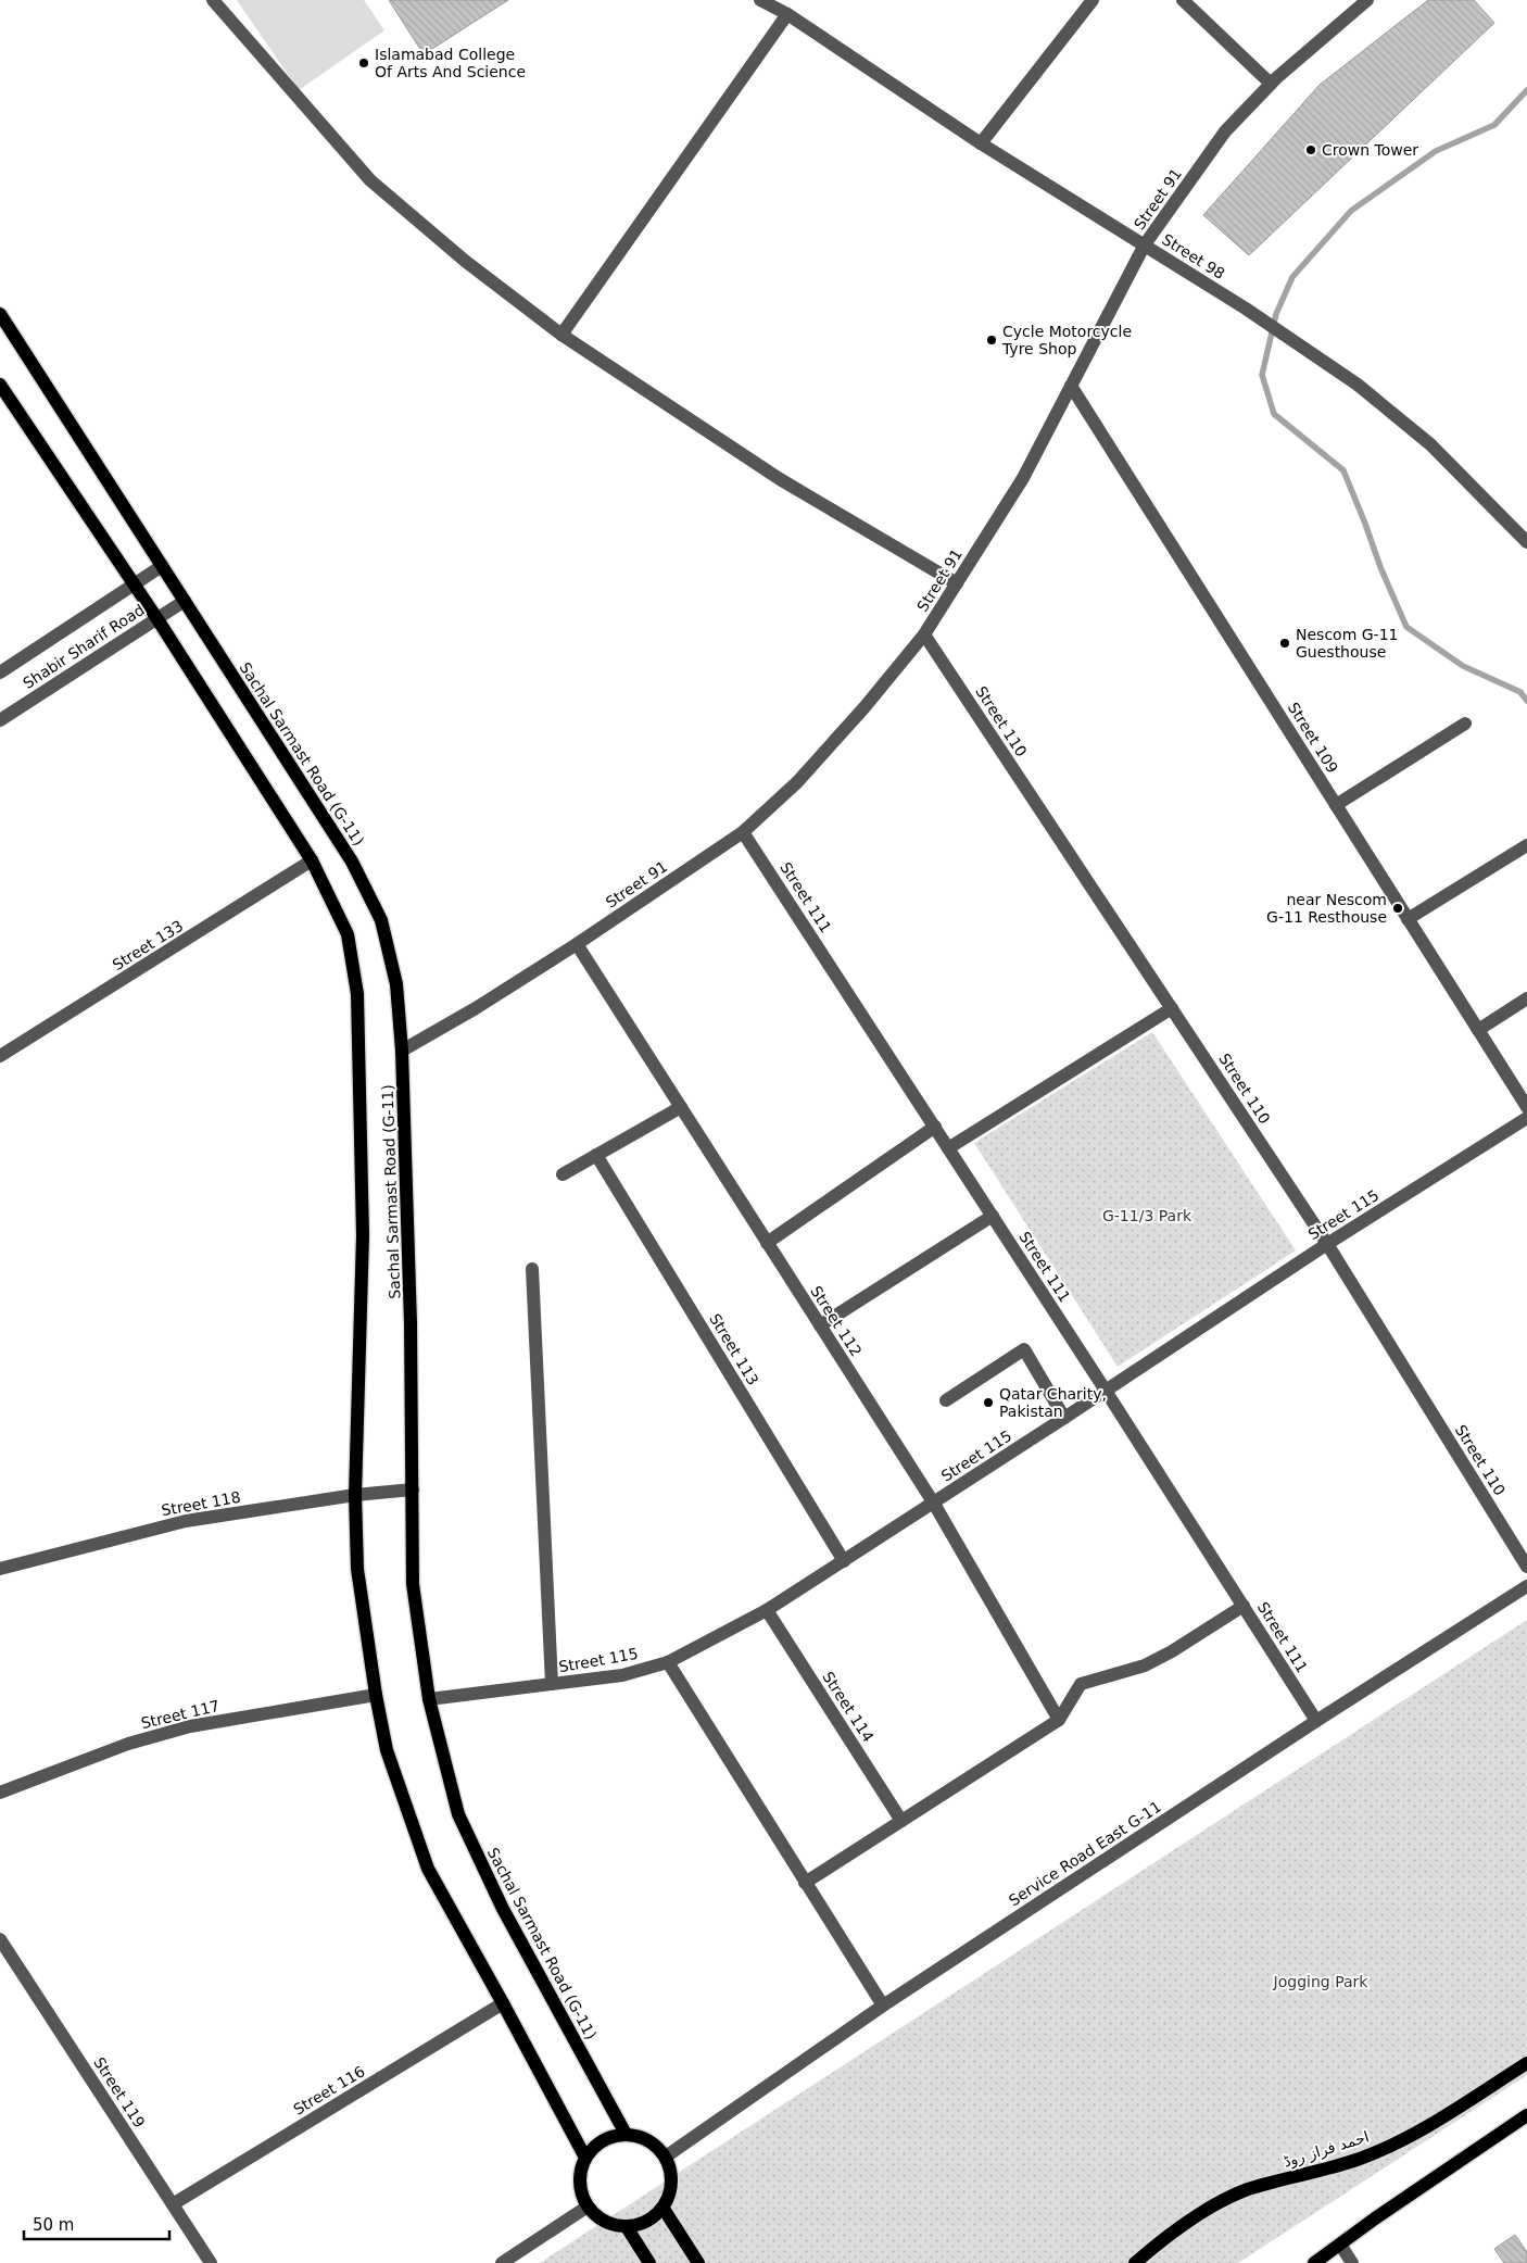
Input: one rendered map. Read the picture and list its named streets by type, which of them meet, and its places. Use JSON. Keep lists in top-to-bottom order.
{
  "streets": {
    "main road": ["Sachal Sarmast Road (G-11)", "احمد فراز روڈ"],
    "street": [
      "Street 91",
      "Street 98",
      "Shabir Sharif Road",
      "Street 110",
      "Street 109",
      "Street 111",
      "Street 133",
      "Street 115",
      "Street 112",
      "Street 113",
      "Street 118",
      "Street 114",
      "Street 117",
      "Service Road East G-11",
      "Street 116",
      "Street 119"
    ]
  },
  "crossings": [
    ["Street 91", "Street 98"],
    ["Street 91", "Street 110"],
    ["Street 91", "Street 109"],
    ["Street 91", "Sachal Sarmast Road (G-11)"],
    ["Street 91", "Street 111"],
    ["Street 91", "Street 112"],
    ["Shabir Sharif Road", "Sachal Sarmast Road (G-11)"],
    ["Street 110", "Street 115"],
    ["Sachal Sarmast Road (G-11)", "Street 133"],
    ["Sachal Sarmast Road (G-11)", "Street 115"],
    ["Sachal Sarmast Road (G-11)", "Street 118"],
    ["Sachal Sarmast Road (G-11)", "Street 117"],
    ["Sachal Sarmast Road (G-11)", "Service Road East G-11"],
    ["Sachal Sarmast Road (G-11)", "Street 116"],
    ["Street 111", "Street 115"],
    ["Street 111", "Service Road East G-11"],
    ["Street 115", "Street 112"],
    ["Street 115", "Street 113"],
    ["Street 115", "Street 114"],
    ["Street 116", "Street 119"]
  ],
  "parks": ["G-11/3 Park", "Jogging Park"],
  "places": [
    "Islamabad College Of Arts And Science",
    "Crown Tower",
    "Cycle Motorcycle Tyre Shop",
    "Nescom G-11 Guesthouse",
    "near Nescom G-11 Resthouse",
    "Qatar Charity, Pakistan"
  ],
  "scale_bar": "50 m"
}
